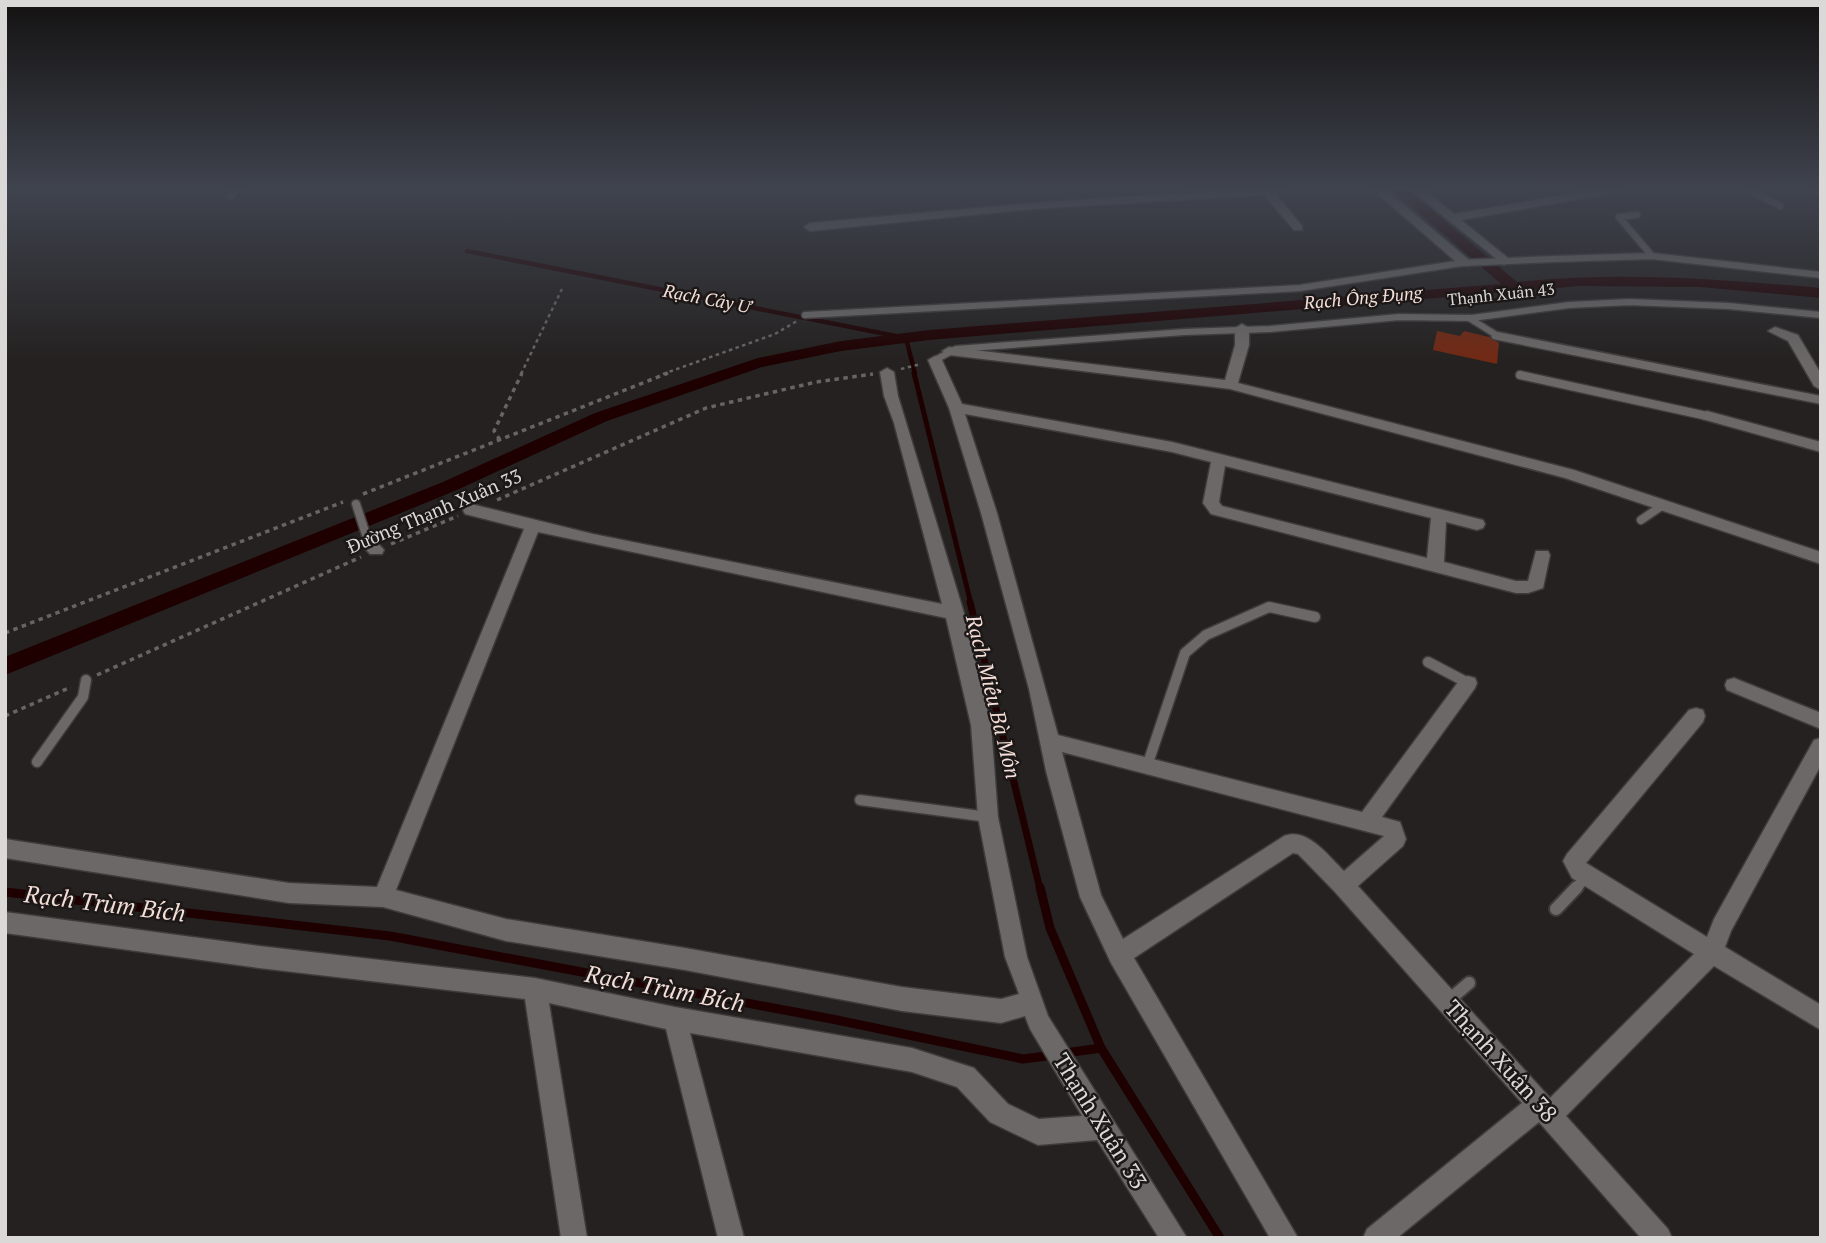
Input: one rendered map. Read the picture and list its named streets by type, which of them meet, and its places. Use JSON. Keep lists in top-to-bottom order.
{
  "streets": {
    "street": ["Thạnh Xuân 38", "Thạnh Xuân 33"],
    "lane": ["Thạnh Xuân 43"],
    "path": ["Đường Thạnh Xuân 33"]
  },
  "crossings": [
    ["Thạnh Xuân 43", "Đường Thạnh Xuân 33"],
    ["Đường Thạnh Xuân 33", "Thạnh Xuân 33"]
  ],
  "water": [
    "Rạch Ông Đụng",
    "Rạch Cây Ư",
    "Rạch Miếu Bà Môn",
    "Rạch Trùm Bích"
  ]
}
